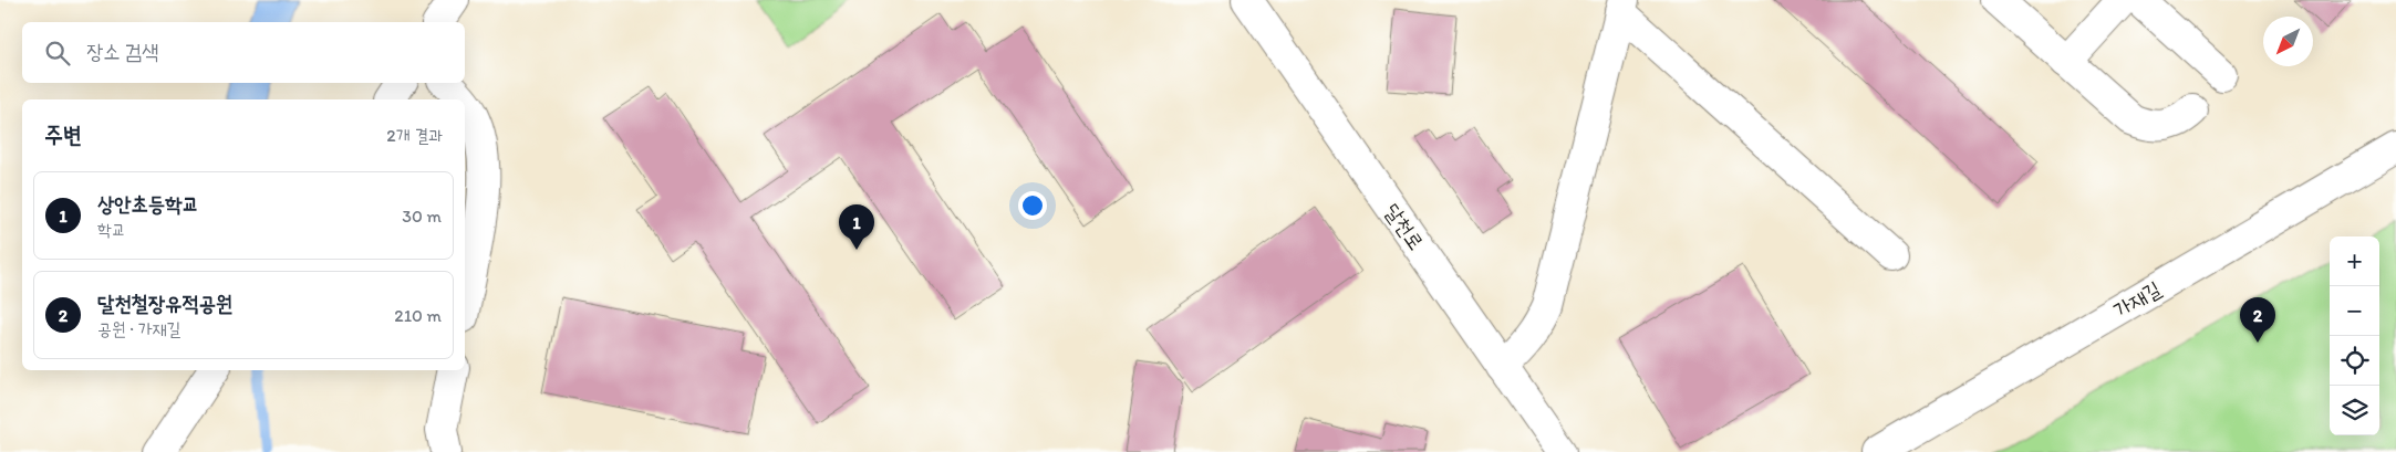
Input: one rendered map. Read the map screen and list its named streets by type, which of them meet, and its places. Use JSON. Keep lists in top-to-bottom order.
{
  "streets": {
    "street": ["달천로", "가재길"]
  },
  "north": "bottom left",
  "page": {
    "search": "장소 검색",
    "heading": ["주변", "2개 결과"],
    "list": [
      {
        "mark": "1",
        "name": "상안초등학교",
        "note": "학교",
        "value": "30 m"
      },
      {
        "mark": "2",
        "name": "달천철장유적공원",
        "note": "공원 · 가재길",
        "value": "210 m"
      }
    ],
    "pins": ["1", "2"],
    "map_buttons": ["+", "−"]
  }
}
